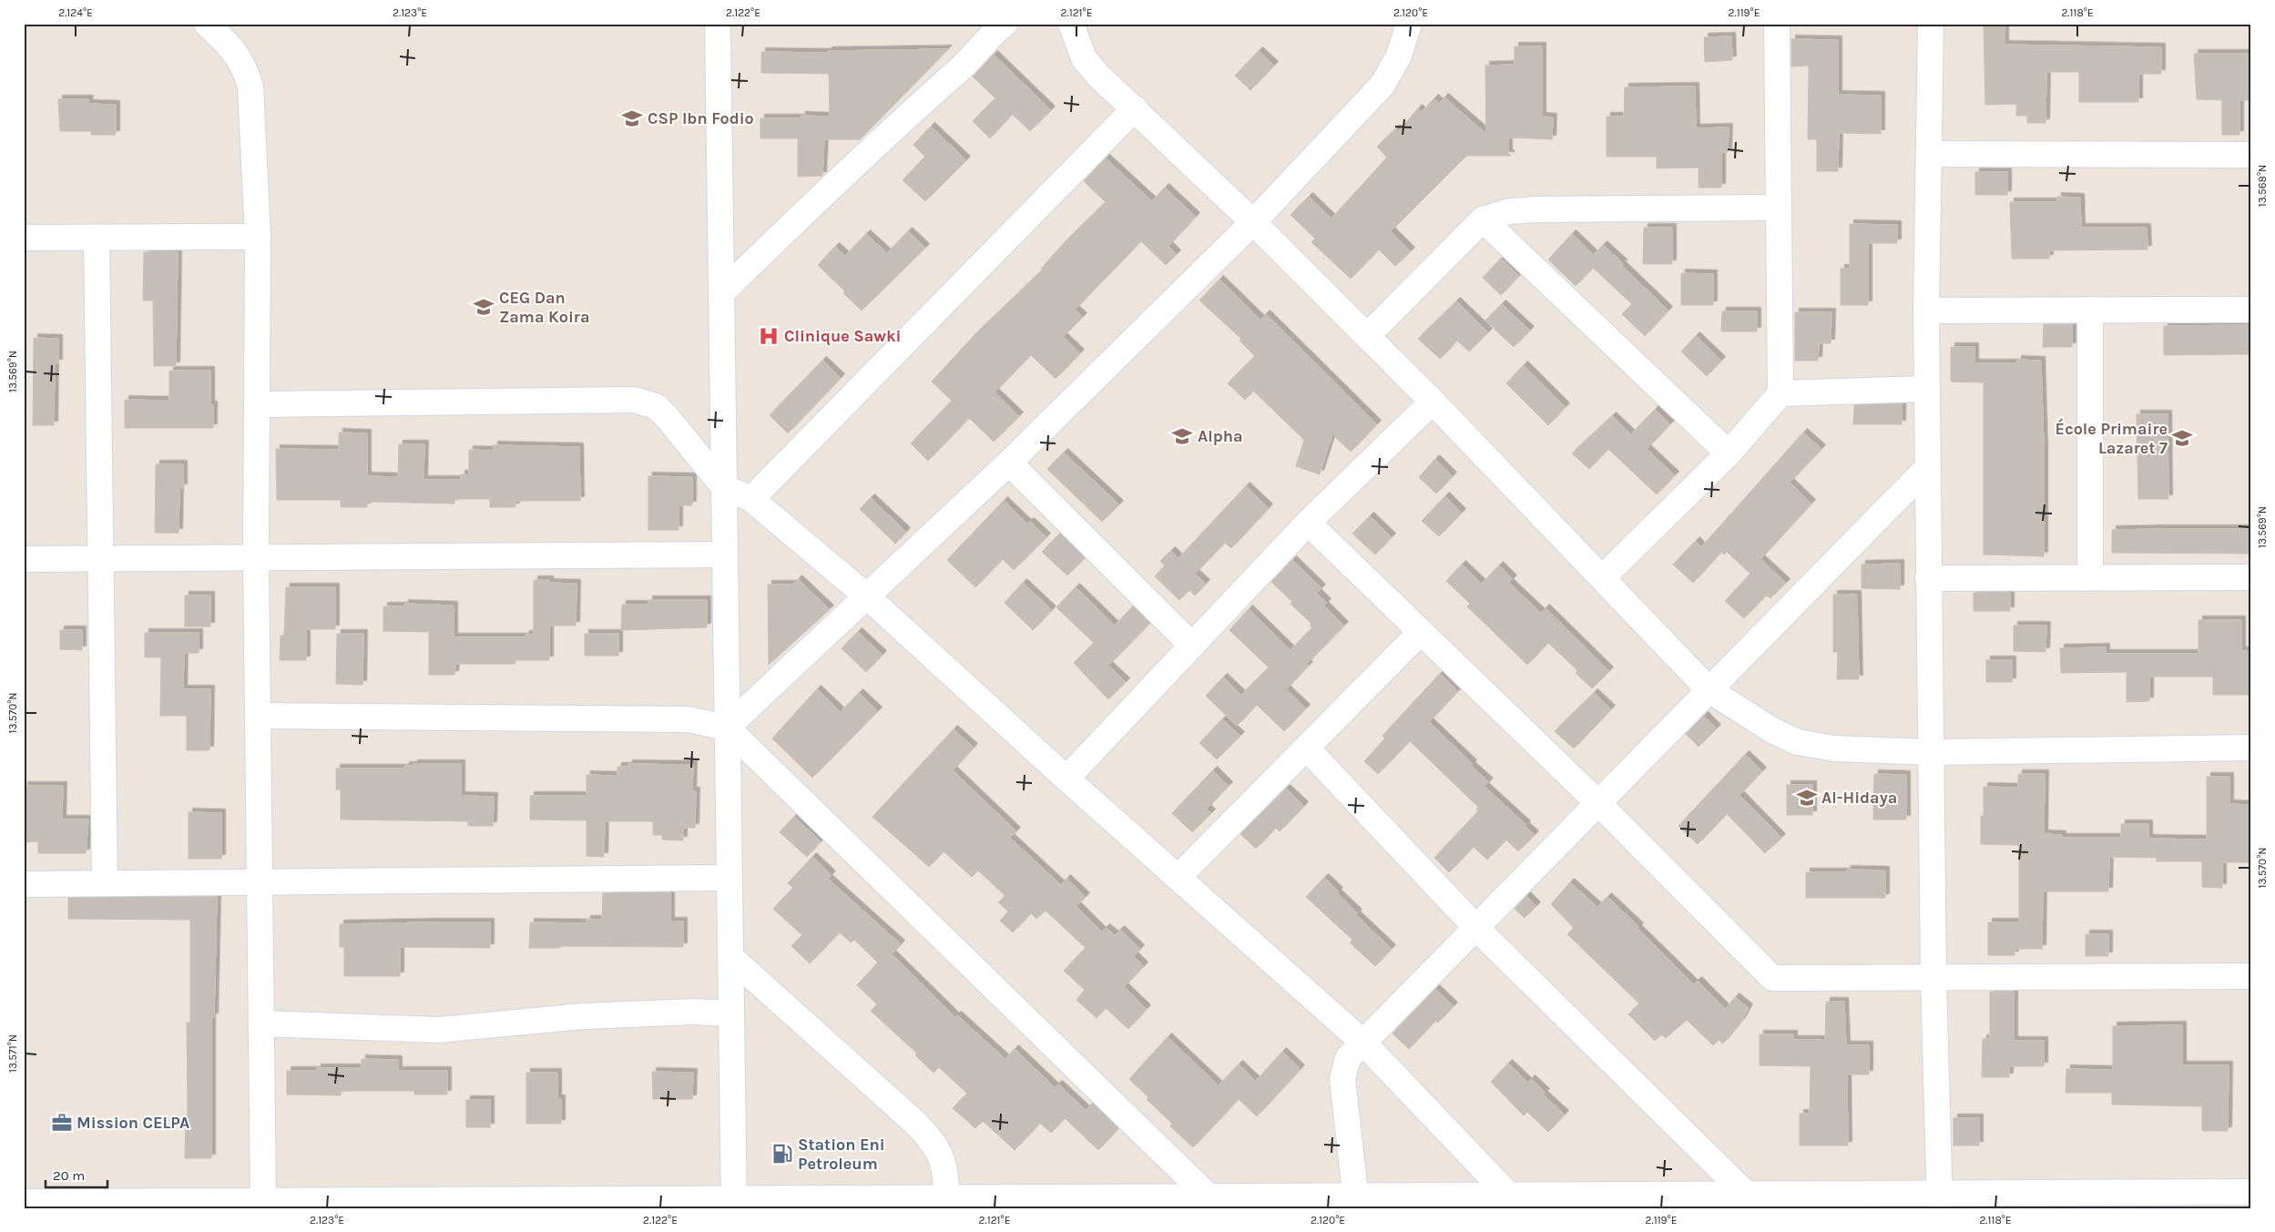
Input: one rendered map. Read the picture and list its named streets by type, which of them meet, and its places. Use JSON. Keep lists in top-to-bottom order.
{
  "places": {
    "school or university": [
      "CSP Ibn Fodio",
      "CEG Dan Zama Koira",
      "Alpha",
      "École Primaire Lazaret 7",
      "Al-Hidaya"
    ],
    "hospital": ["Clinique Sawki"],
    "office": ["Mission CELPA"],
    "fuel station": ["Station Eni Petroleum"]
  },
  "scale_bar": "20 m",
  "coordinates": [
    "2.124°E",
    "2.123°E",
    "2.122°E",
    "2.121°E",
    "2.120°E",
    "2.119°E",
    "2.118°E",
    "13.568°N",
    "13.569°N",
    "13.570°N",
    "13.571°N"
  ]
}
